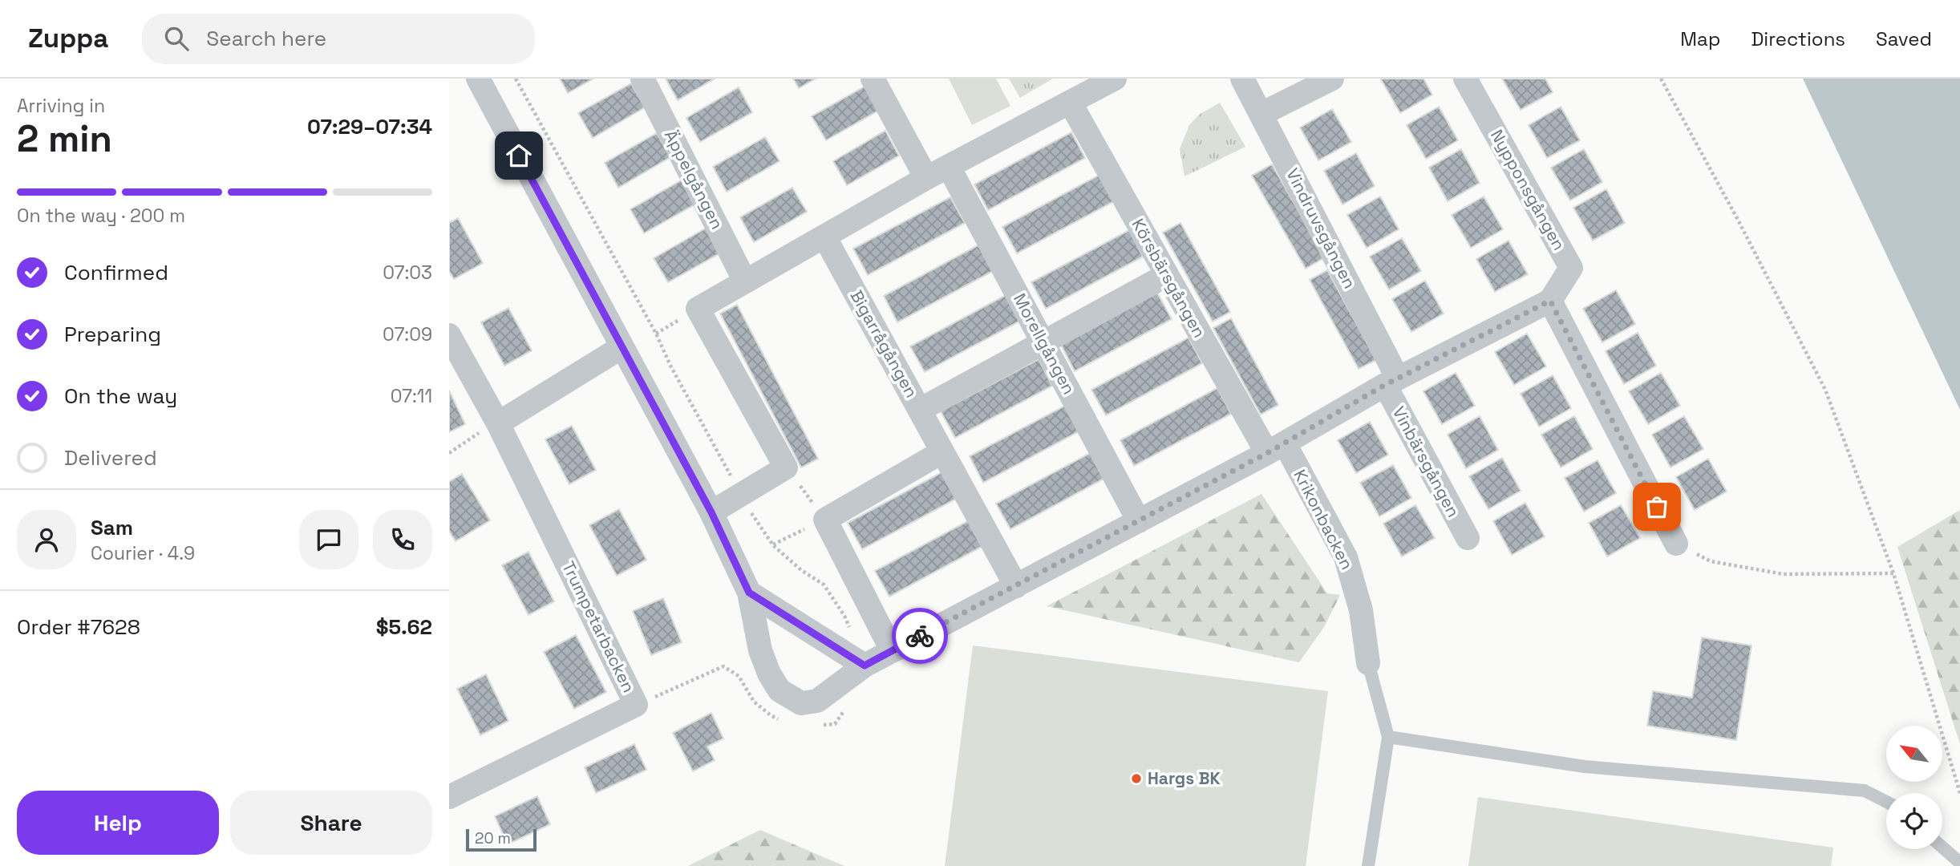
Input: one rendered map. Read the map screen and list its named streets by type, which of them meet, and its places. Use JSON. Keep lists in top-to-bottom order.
{
  "streets": {
    "street": [
      "Äppelgången",
      "Nypponsgången",
      "Vindruvsgången",
      "Körsbärsgången",
      "Bigarrågången",
      "Morellgången",
      "Vinbärsgången",
      "Krikonbacken",
      "Trumpetarbacken"
    ]
  },
  "crossings": [
    ["Vindruvsgången", "Vinbärsgången"],
    ["Körsbärsgången", "Krikonbacken"]
  ],
  "places": ["Hargs BK"],
  "scale_bar": "20 m",
  "north": "top left",
  "page": {
    "header": "Zuppa",
    "search": "Search here",
    "nav": ["Map", "Directions", "Saved"],
    "heading": ["2 min", "Arriving in", "07:29–07:34"],
    "panel": [
      "Sam",
      "Courier · 4.9",
      "Order #7628",
      "$5.62"
    ],
    "bar": "On the way · 200 m",
    "list": [
      ["Confirmed", "07:03"],
      ["Preparing", "07:09"],
      ["On the way", "07:11"],
      "Delivered"
    ],
    "buttons": ["Help", "Share"],
    "scale": "20 m"
  }
}
